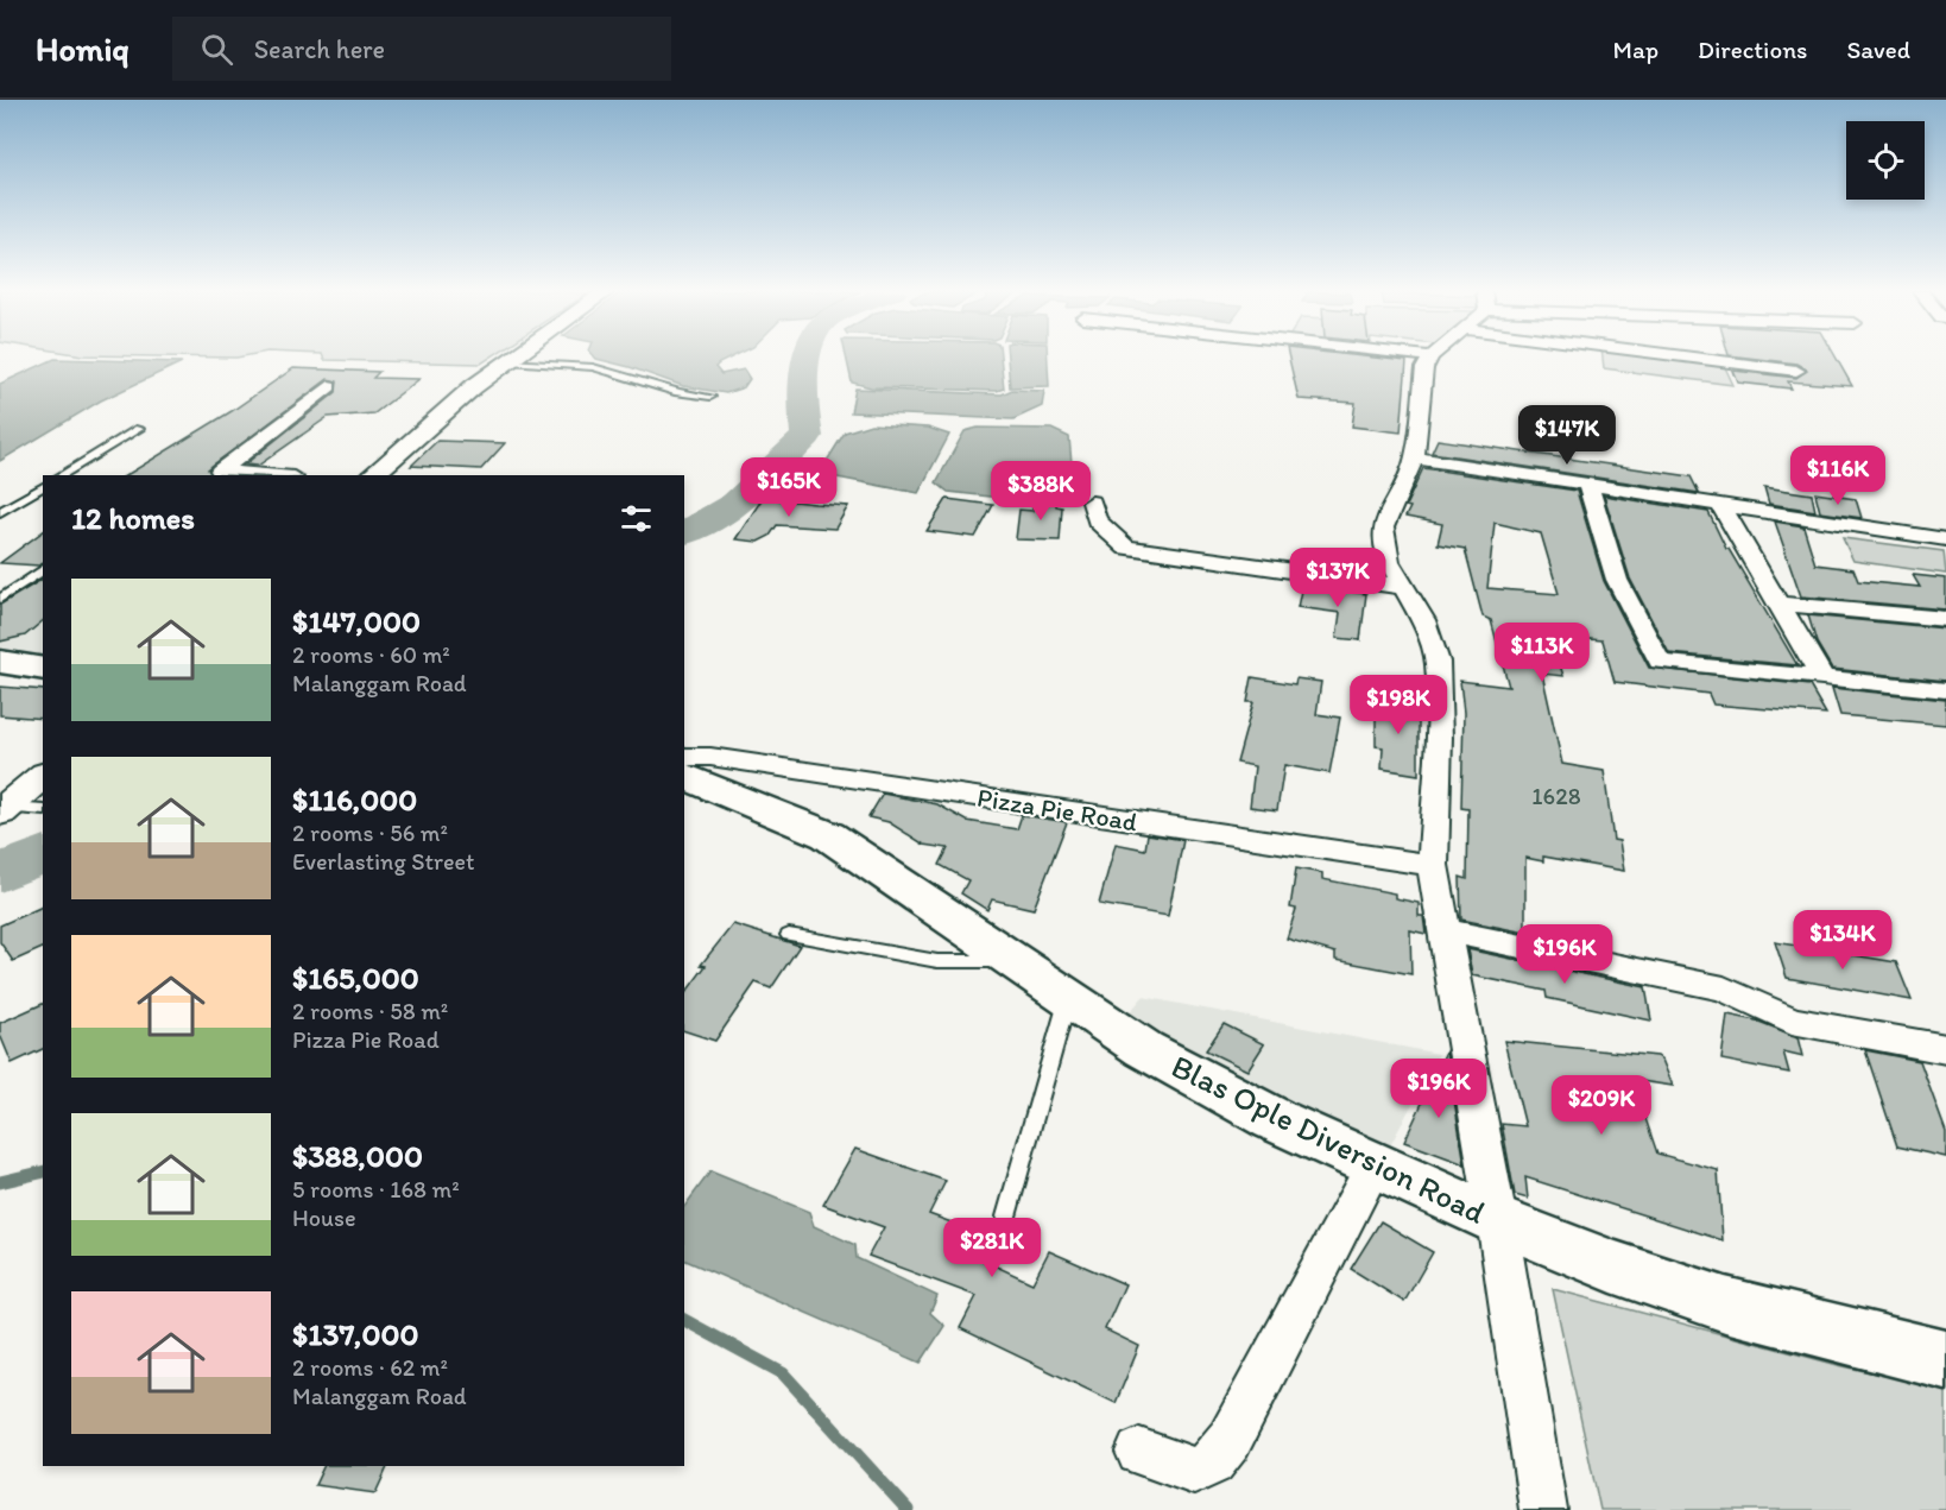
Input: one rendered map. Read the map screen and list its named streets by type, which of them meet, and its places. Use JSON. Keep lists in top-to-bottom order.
{
  "streets": {
    "main road": ["Blas Ople Diversion Road"],
    "street": ["Pizza Pie Road"]
  },
  "house_numbers": ["1628"],
  "page": {
    "header": "Homiq",
    "search": "Search here",
    "nav": ["Map", "Directions", "Saved"],
    "price": [
      "$147K",
      "$116K",
      "$165K",
      "$388K",
      "$137K",
      "$113K",
      "$198K",
      "$134K",
      "$196K",
      "$196K",
      "$209K",
      "$281K"
    ],
    "heading": "12 homes",
    "list": [
      {
        "name": "$147,000",
        "note": "2 rooms · 60 m² · Malanggam Road"
      },
      {
        "name": "$116,000",
        "note": "2 rooms · 56 m² · Everlasting Street"
      },
      {
        "name": "$165,000",
        "note": "2 rooms · 58 m² · Pizza Pie Road"
      },
      {
        "name": "$388,000",
        "note": "5 rooms · 168 m² · House"
      },
      {
        "name": "$137,000",
        "note": "2 rooms · 62 m² · Malanggam Road"
      }
    ]
  }
}
